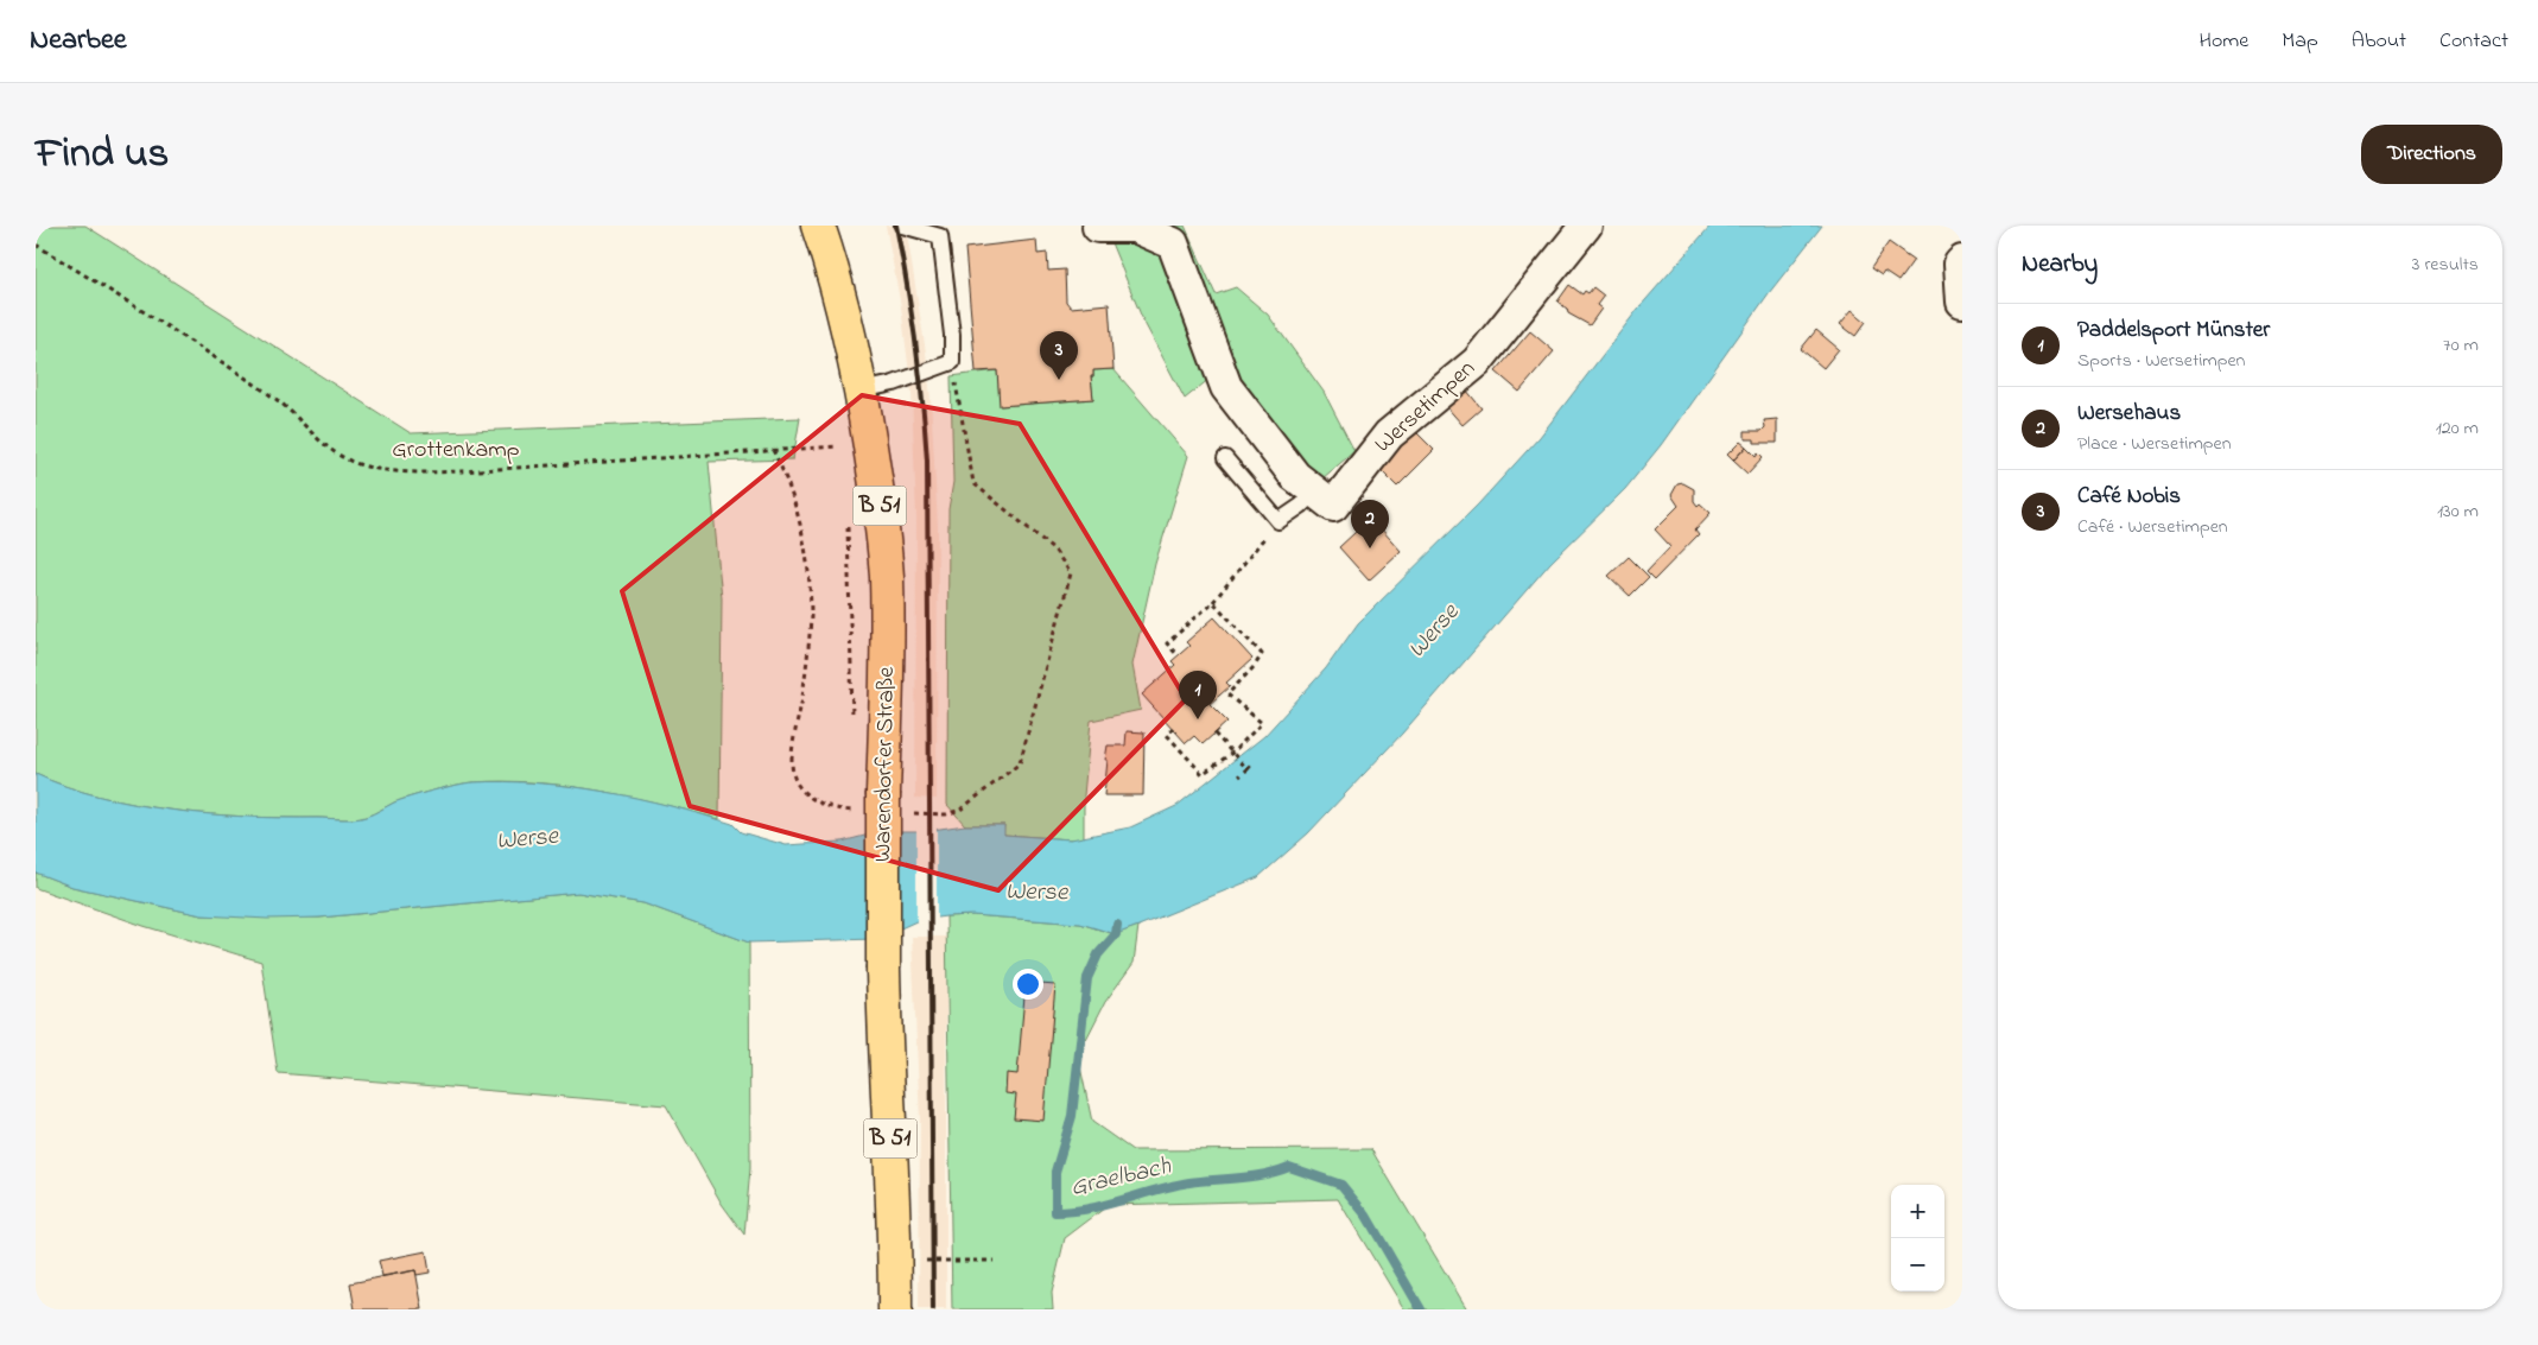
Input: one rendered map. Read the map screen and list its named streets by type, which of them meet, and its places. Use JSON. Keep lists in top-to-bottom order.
{
  "streets": {
    "main road": ["B 51", "Warendorfer Straße"],
    "street": ["Wersetimpen"],
    "path": ["Grottenkamp"]
  },
  "water": ["Werse", "Graelbach"],
  "page": {
    "header": "Nearbee",
    "nav": [
      "Home",
      "Map",
      "About",
      "Contact"
    ],
    "title": "Find us",
    "buttons": "Directions",
    "heading": ["Nearby", "3 results"],
    "list": [
      {
        "mark": "1",
        "name": "Paddelsport Münster",
        "note": "Sports · Wersetimpen",
        "value": "70 m"
      },
      {
        "mark": "2",
        "name": "Wersehaus",
        "note": "Place · Wersetimpen",
        "value": "120 m"
      },
      {
        "mark": "3",
        "name": "Café Nobis",
        "note": "Café · Wersetimpen",
        "value": "130 m"
      }
    ],
    "pins": ["3", "2", "1"],
    "map_buttons": ["+", "−"]
  }
}
